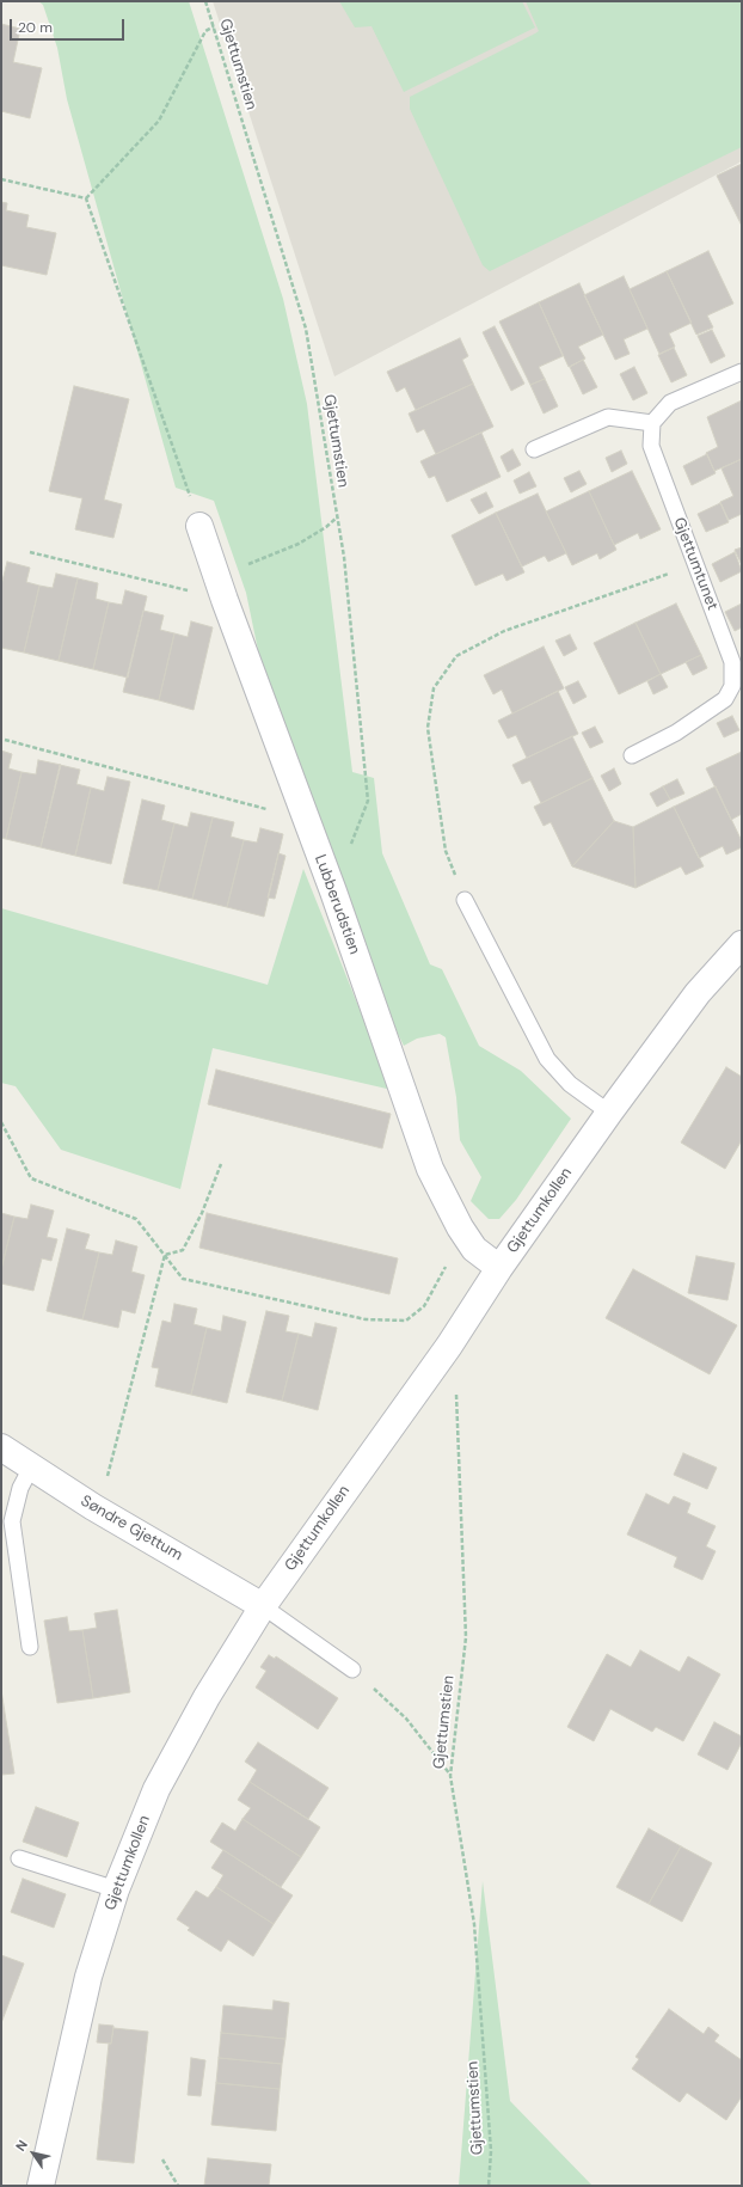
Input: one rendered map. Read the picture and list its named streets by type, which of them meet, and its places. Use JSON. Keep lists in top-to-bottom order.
{
  "streets": {
    "street": ["Lubberudstien", "Gjettumkollen", "Søndre Gjettum"],
    "lane": ["Gjettumtunet"],
    "path": ["Gjettumstien"]
  },
  "crossings": [
    ["Gjettumstien", "Lubberudstien"],
    ["Gjettumstien", "Gjettumkollen"],
    ["Lubberudstien", "Gjettumkollen"],
    ["Gjettumkollen", "Søndre Gjettum"]
  ],
  "scale_bar": "20 m",
  "north": "top left"
}
